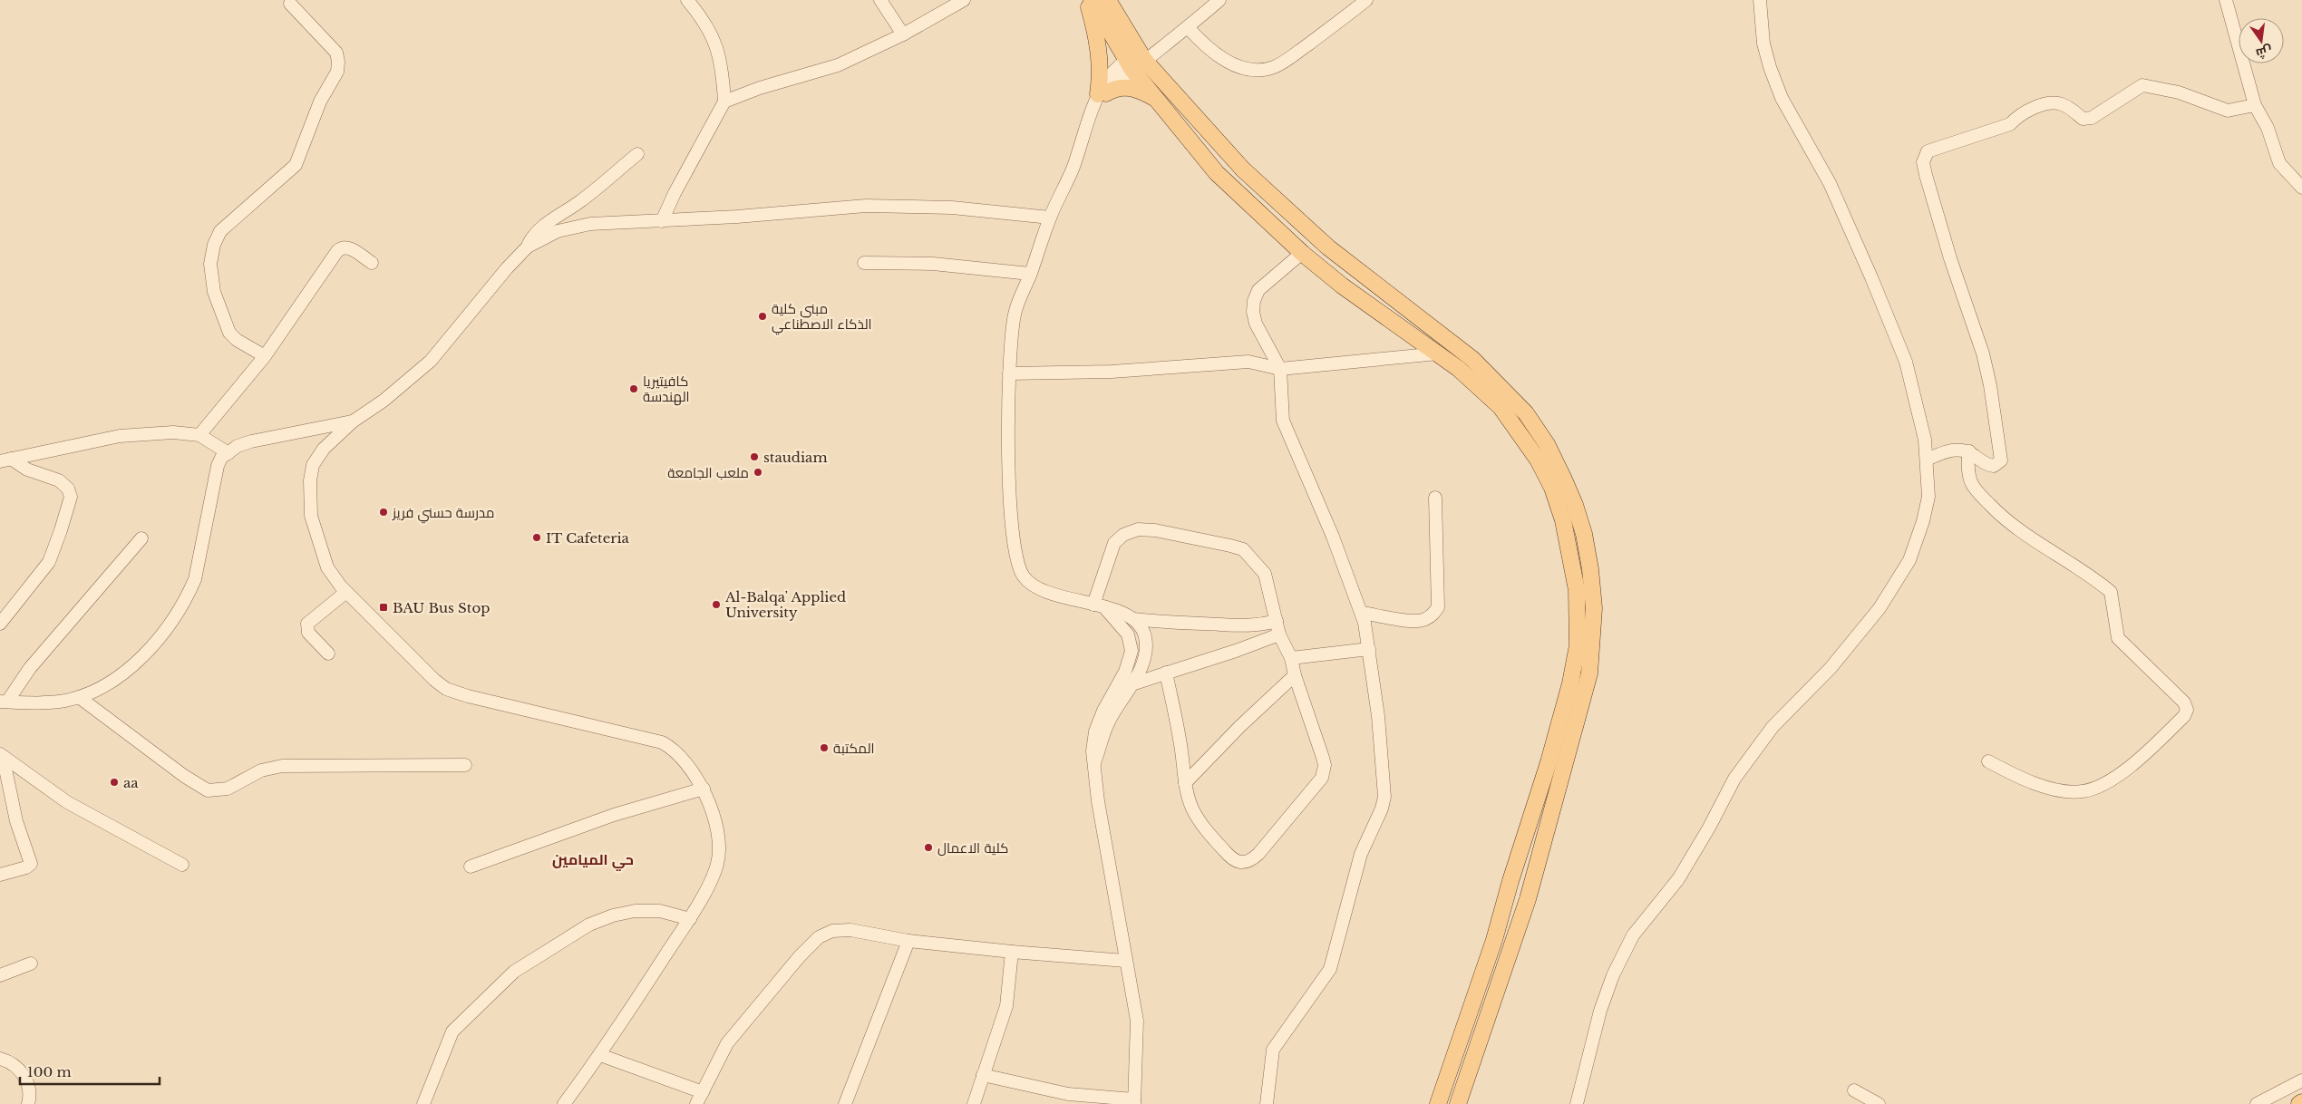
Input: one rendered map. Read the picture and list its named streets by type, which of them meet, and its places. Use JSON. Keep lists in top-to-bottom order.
{
  "districts": ["حي الميامين"],
  "places": {
    "other": [
      "مبنى كلية الذكاء الاصطناعي",
      "كافيتيريا الهندسة",
      "staudiam",
      "ملعب الجامعة",
      "مدرسة حسني فريز",
      "IT Cafeteria",
      "Al-Balqaʼ Applied University",
      "المكتبة",
      "aa",
      "كلية الاعمال"
    ],
    "transit": ["BAU Bus Stop"]
  },
  "scale_bar": "100 m",
  "north": "bottom"
}
